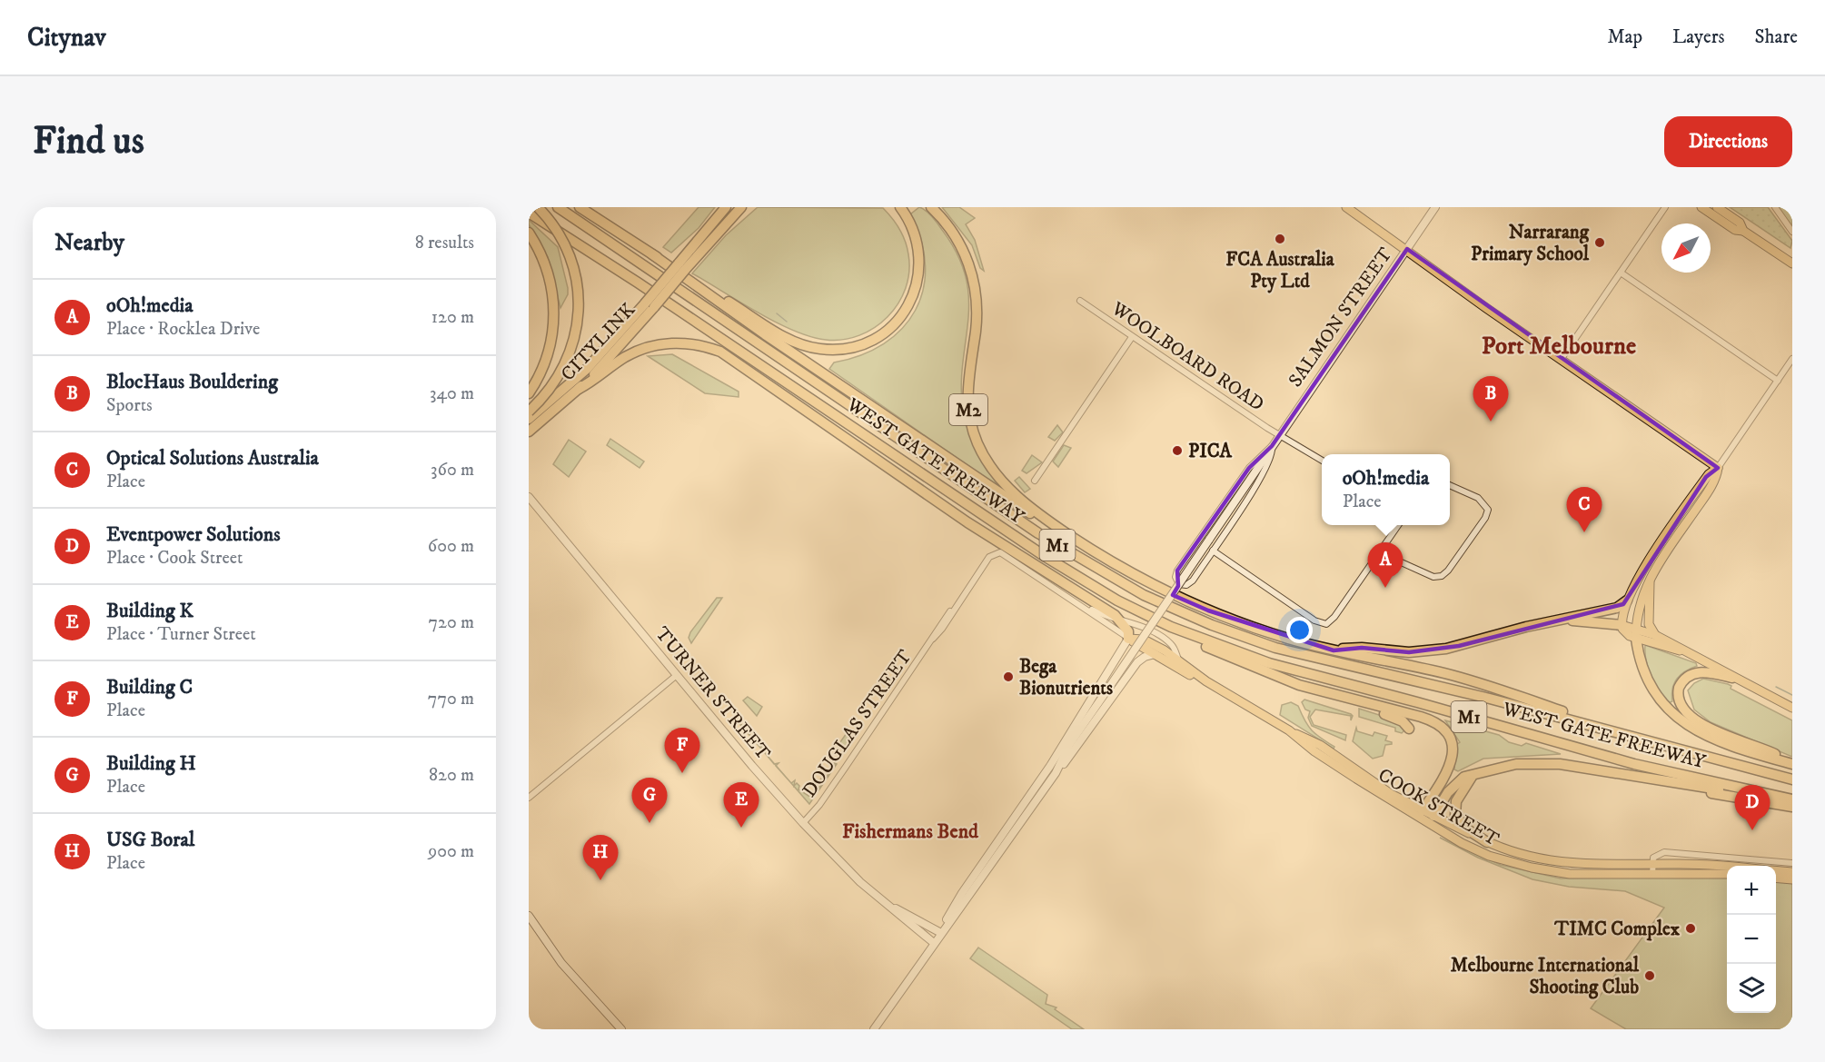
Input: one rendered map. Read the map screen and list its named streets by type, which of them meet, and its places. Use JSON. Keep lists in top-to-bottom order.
{
  "streets": {
    "highway": [
      "CITYLINK",
      "M2",
      "WEST GATE FREEWAY",
      "M1"
    ],
    "main road": ["COOK STREET"],
    "street": [
      "SALMON STREET",
      "WOOLBOARD ROAD",
      "TURNER STREET",
      "DOUGLAS STREET"
    ]
  },
  "crossings": [
    ["SALMON STREET", "WOOLBOARD ROAD"],
    ["SALMON STREET", "TURNER STREET"],
    ["SALMON STREET", "COOK STREET"],
    ["M2", "M1"],
    ["WEST GATE FREEWAY", "M1"],
    ["TURNER STREET", "DOUGLAS STREET"],
    ["DOUGLAS STREET", "COOK STREET"]
  ],
  "districts": ["Port Melbourne", "Fishermans Bend"],
  "places": [
    "FCA Australia Pty Ltd",
    "Narrarang Primary School",
    "PICA",
    "Bega Bionutrients",
    "TIMC Complex",
    "Melbourne International Shooting Club"
  ],
  "north": "bottom left",
  "page": {
    "header": "Citynav",
    "nav": ["Map", "Layers", "Share"],
    "buttons": "Directions",
    "title": "Find us",
    "heading": ["Nearby", "8 results"],
    "list": [
      {
        "mark": "A",
        "name": "oOh!media",
        "note": "Place · Rocklea Drive",
        "value": "120 m"
      },
      {
        "mark": "B",
        "name": "BlocHaus Bouldering",
        "note": "Sports",
        "value": "340 m"
      },
      {
        "mark": "C",
        "name": "Optical Solutions Australia",
        "note": "Place",
        "value": "360 m"
      },
      {
        "mark": "D",
        "name": "Eventpower Solutions",
        "note": "Place · Cook Street",
        "value": "600 m"
      },
      {
        "mark": "E",
        "name": "Building K",
        "note": "Place · Turner Street",
        "value": "720 m"
      },
      {
        "mark": "F",
        "name": "Building C",
        "note": "Place",
        "value": "770 m"
      },
      {
        "mark": "G",
        "name": "Building H",
        "note": "Place",
        "value": "820 m"
      },
      {
        "mark": "H",
        "name": "USG Boral",
        "note": "Place",
        "value": "900 m"
      }
    ],
    "pins": [
      "B",
      "C",
      "A",
      "F",
      "G",
      "E",
      "D",
      "H"
    ],
    "popup": ["oOh!media", "Place"],
    "map_buttons": ["+", "−"]
  }
}
